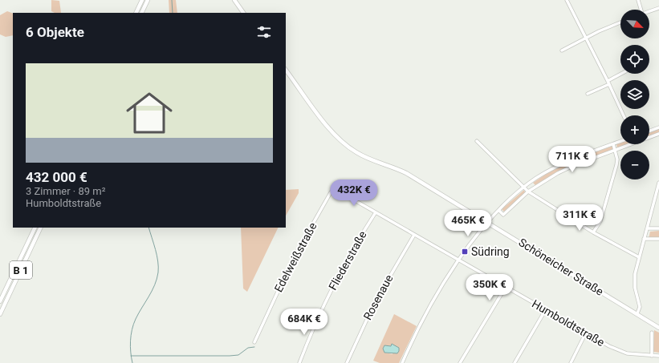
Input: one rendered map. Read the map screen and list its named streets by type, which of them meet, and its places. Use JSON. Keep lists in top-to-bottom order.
{
  "streets": {
    "main road": ["Schöneicher Straße", "B 1"],
    "street": [
      "Edelweißstraße",
      "Fliederstraße",
      "Rosenaue",
      "Humboldtstraße"
    ]
  },
  "crossings": [
    ["Edelweißstraße", "Humboldtstraße"],
    ["Fliederstraße", "Humboldtstraße"],
    ["Rosenaue", "Humboldtstraße"]
  ],
  "places": {
    "transit": ["Südring"]
  },
  "north": "bottom right",
  "page": {
    "map_buttons": ["+", "−"],
    "heading": "6 Objekte",
    "list": [
      {
        "name": "432 000 €",
        "note": "3 Zimmer · 89 m² · Humboldtstraße"
      }
    ],
    "price": [
      "711K €",
      "432K €",
      "311K €",
      "465K €",
      "350K €",
      "684K €"
    ]
  }
}
